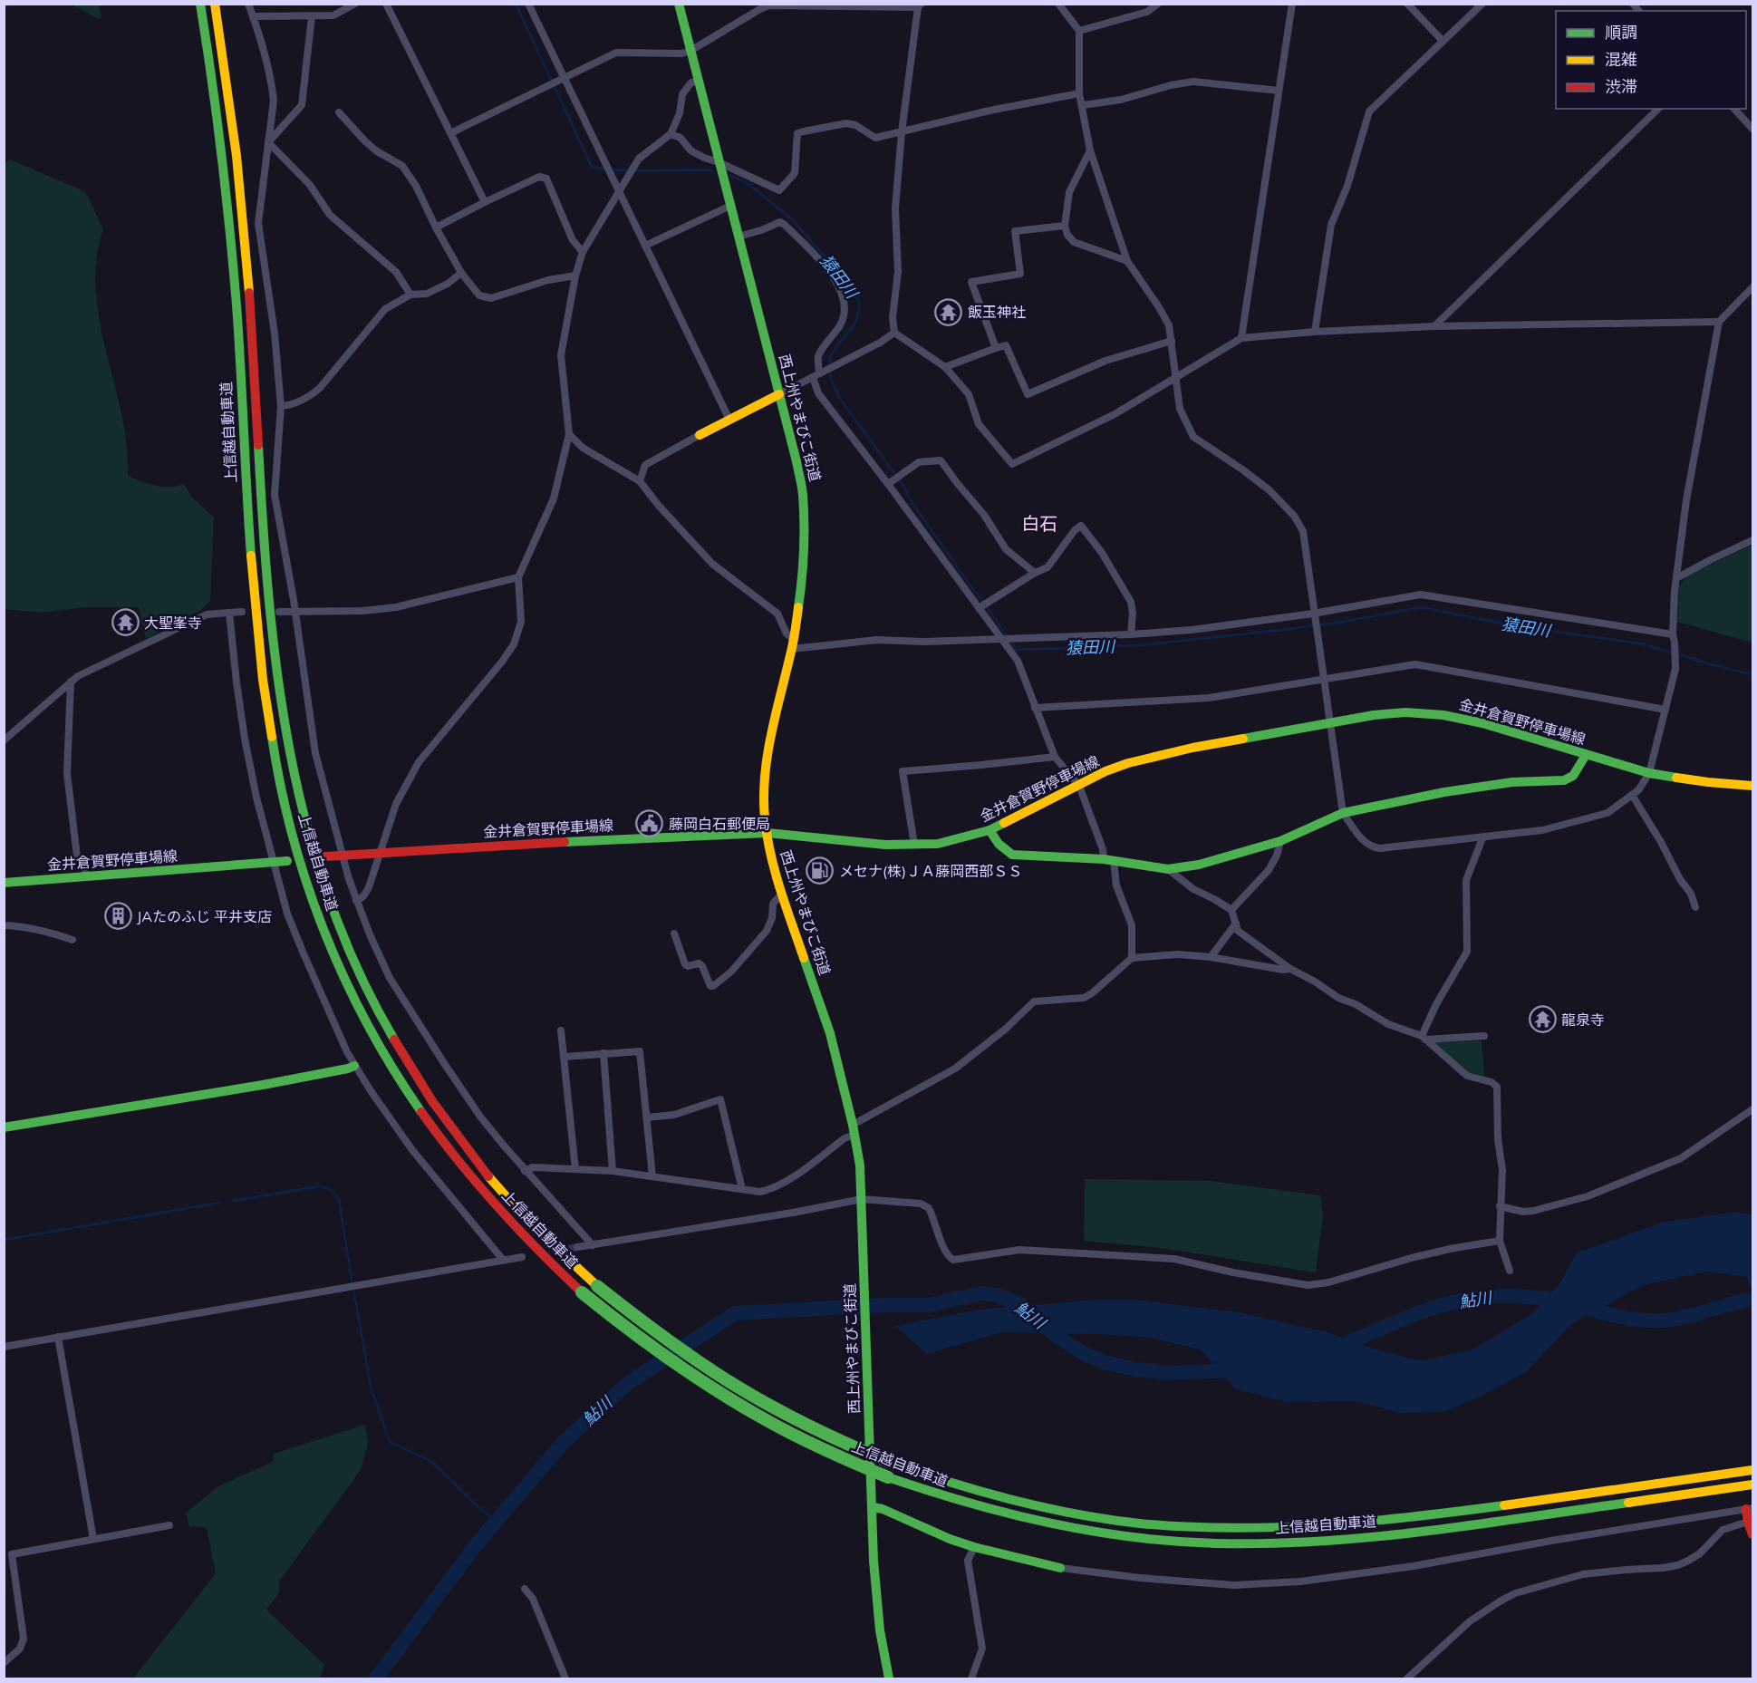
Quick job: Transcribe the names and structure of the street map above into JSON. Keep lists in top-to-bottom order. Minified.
{"streets":{"main road":["西上州やまびこ街道","上信越自動車道","金井倉賀野停車場線"]},"crossings":[["西上州やまびこ街道","金井倉賀野停車場線"]],"districts":["白石"],"water":["猿田川","鮎川"],"places":{"temple":["飯玉神社","大聖峯寺","龍泉寺"],"public building":["藤岡白石郵便局"],"fuel station":["メセナ(株)ＪＡ藤岡西部ＳＳ"],"building":["JAたのふじ 平井支店"]},"legend":["順調","混雑","渋滞"]}
